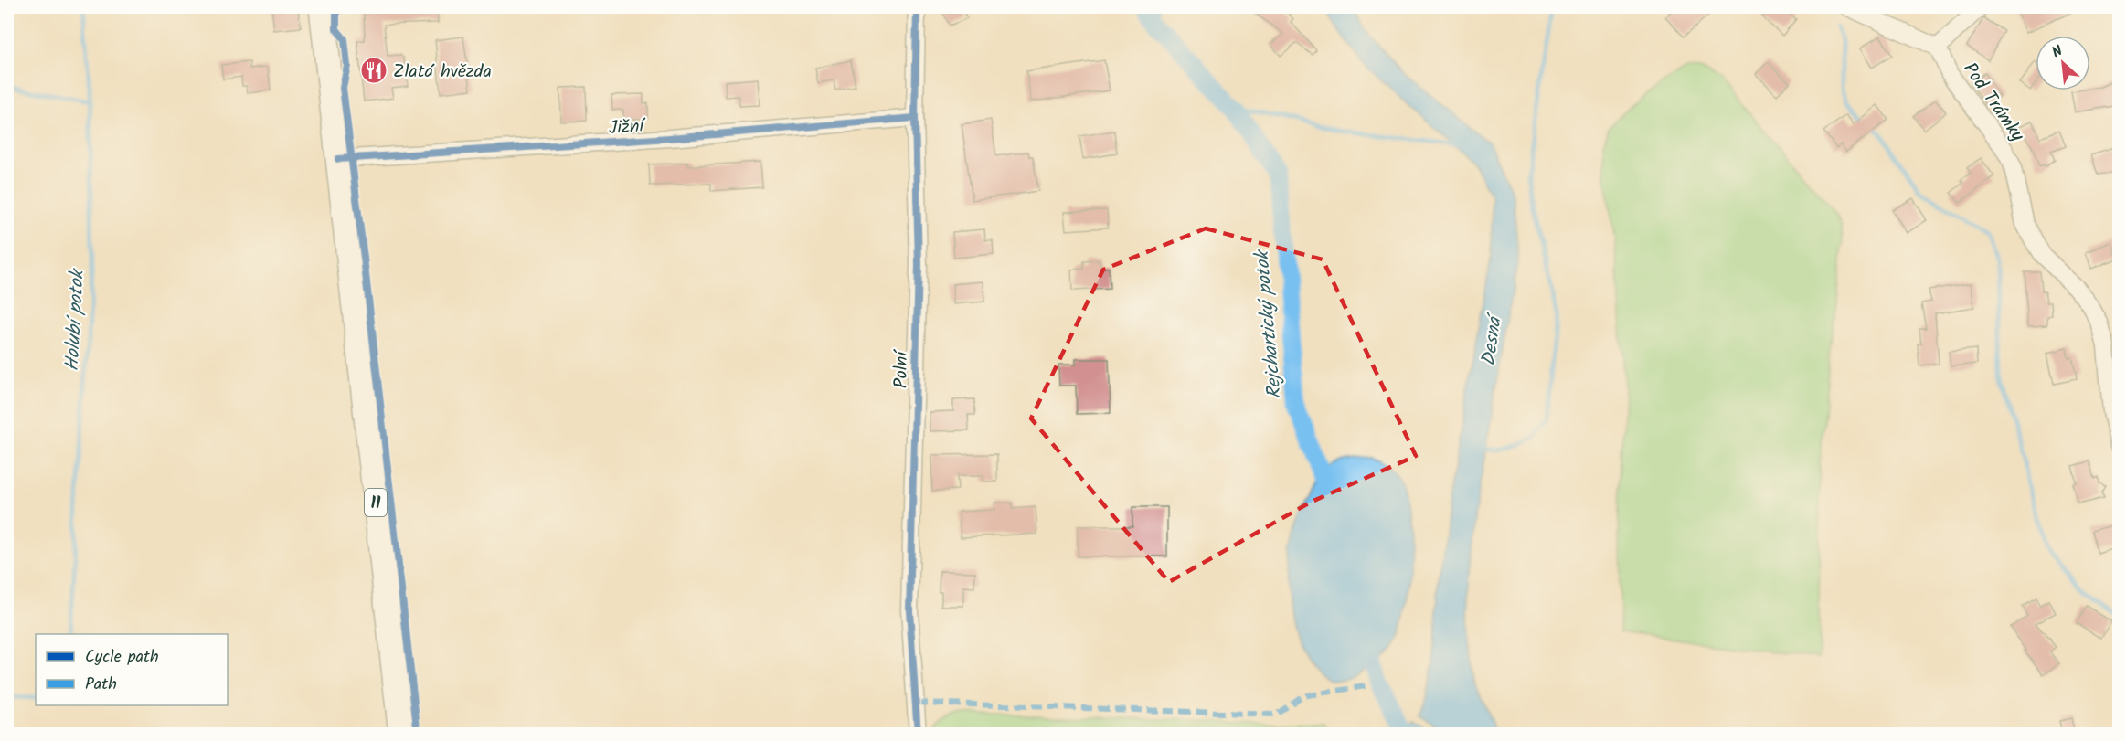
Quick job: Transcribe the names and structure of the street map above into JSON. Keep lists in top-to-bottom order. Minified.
{"streets":{"main road":["11"],"street":["Pod Trámky","Jižní","Polní"]},"crossings":[["Jižní","Polní"],["Jižní","11"]],"water":["Holubí potok","Rejchartický potok","Desná"],"places":{"restaurant":["Zlatá hvězda"]},"legend":["Cycle path","Path"],"north":"top left"}
